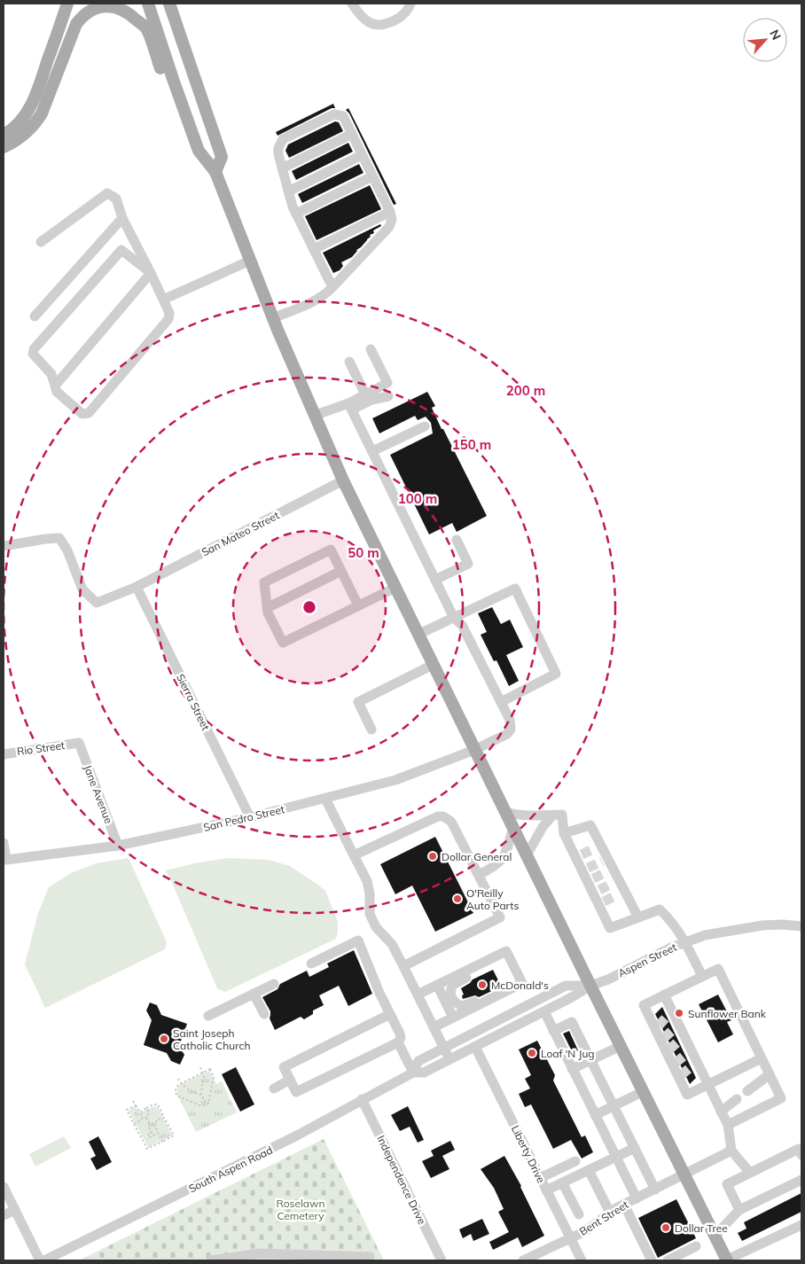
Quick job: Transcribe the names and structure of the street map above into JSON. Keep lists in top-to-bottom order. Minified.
{"streets":{"street":["San Mateo Street","Sierra Street","Rio Street","Jane Avenue","San Pedro Street","Aspen Street","Liberty Drive","South Aspen Road","Independence Drive","Bent Street"]},"crossings":[["San Mateo Street","Sierra Street"],["Sierra Street","San Pedro Street"],["Rio Street","Jane Avenue"],["Jane Avenue","San Pedro Street"],["Aspen Street","South Aspen Road"],["Liberty Drive","South Aspen Road"],["Liberty Drive","Bent Street"],["South Aspen Road","Independence Drive"]],"parks":["Roselawn Cemetery"],"places":["Dollar General","O'Reilly Auto Parts","McDonald's","Sunflower Bank","Saint Joseph Catholic Church","Loaf 'N Jug","Dollar Tree"],"north":"top right","rings":["200 m","150 m","100 m","50 m"]}
